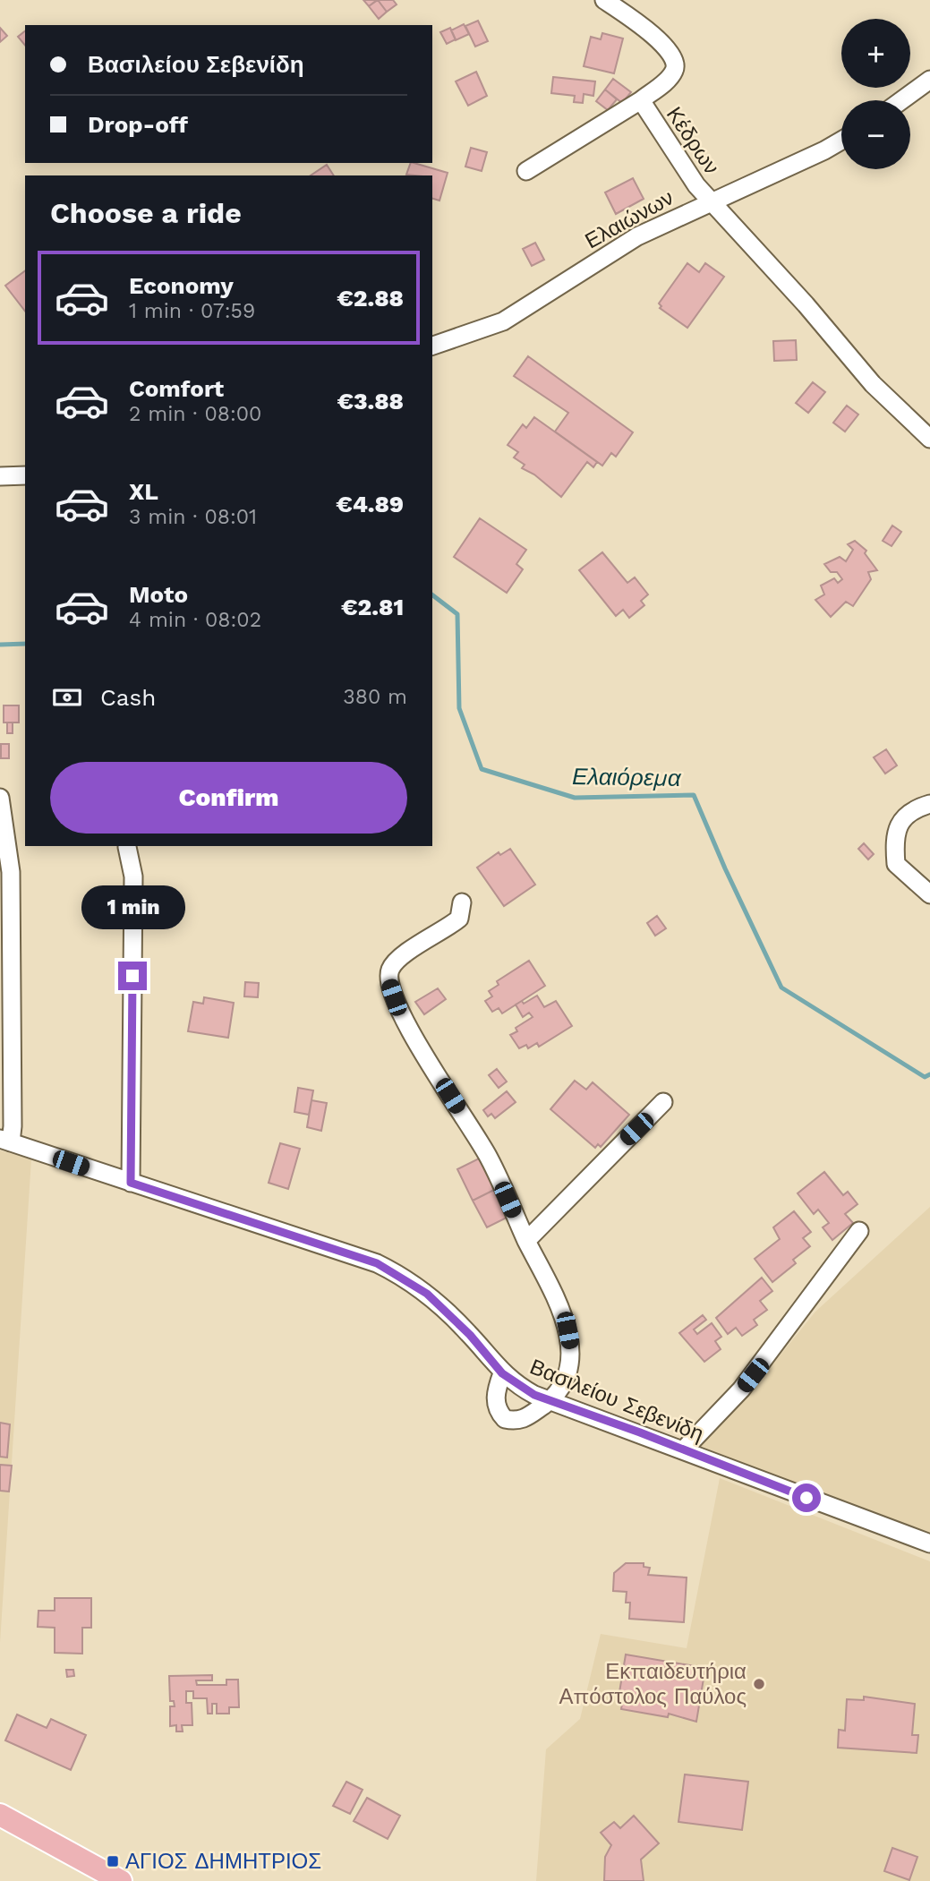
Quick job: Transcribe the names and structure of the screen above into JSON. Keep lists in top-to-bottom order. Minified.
{"streets":{"street":["Κέδρων","Ελαιώνων","Βασιλείου Σεβενίδη"]},"crossings":[["Κέδρων","Ελαιώνων"]],"water":["Ελαιόρεμα"],"places":{"other":["Εκπαιδευτήρια Απόστολος Παύλος"],"transit":["ΑΓΙΟΣ ΔΗΜΗΤΡΙΟΣ"]},"page":{"map_buttons":["+","−"],"banner":["Βασιλείου Σεβενίδη","Drop-off"],"heading":"Choose a ride","list":[{"name":"Economy","note":"1 min · 07:59","value":"€2.88"},{"name":"Comfort","note":"2 min · 08:00","value":"€3.88"},{"name":"XL","note":"3 min · 08:01","value":"€4.89"},{"name":"Moto","note":"4 min · 08:02","value":"€2.81"}],"pay":["Cash","380 m"],"buttons":"Confirm","bubble":"1 min"}}
